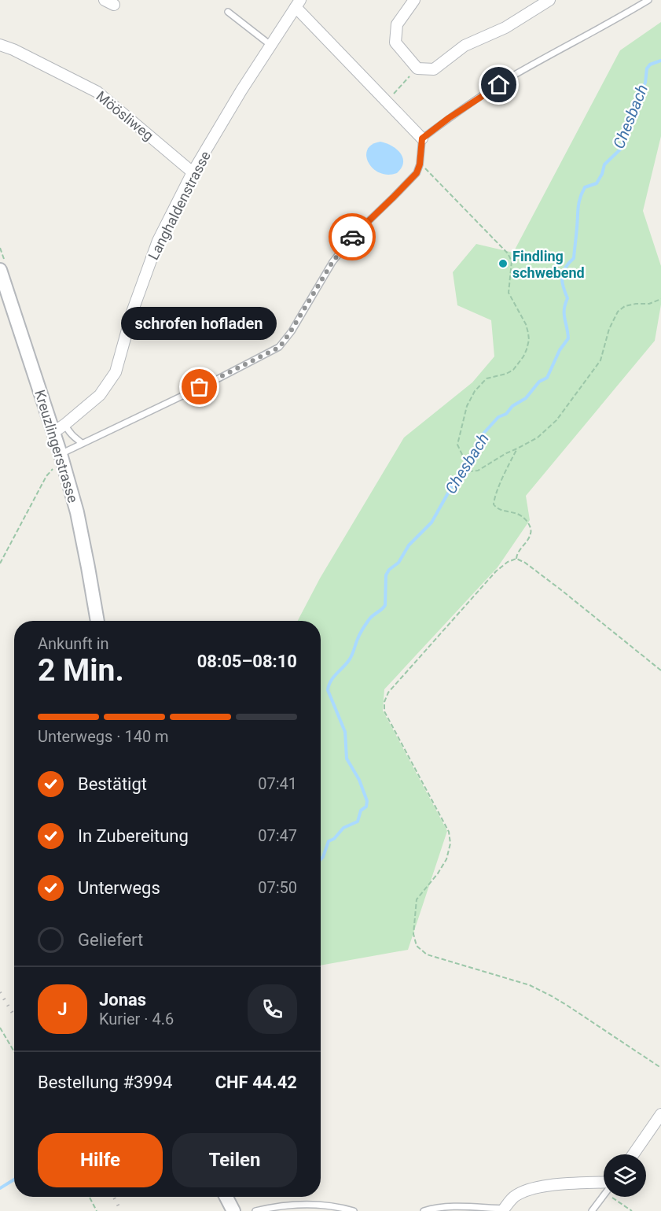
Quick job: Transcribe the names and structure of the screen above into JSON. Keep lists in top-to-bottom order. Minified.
{"streets":{"street":["Möösliweg","Langhaldenstrasse","Kreuzlingerstrasse"]},"crossings":[["Möösliweg","Langhaldenstrasse"],["Langhaldenstrasse","Kreuzlingerstrasse"]],"water":["Chesbach"],"places":["Findling schwebend","schrofen hofladen"],"page":{"bubble":"schrofen hofladen","heading":["2 Min.","Ankunft in","08:05–08:10"],"panel":["Jonas","Kurier · 4.6","Bestellung #3994","CHF 44.42"],"bar":"Unterwegs · 140 m","list":[["Bestätigt","07:41"],["In Zubereitung","07:47"],["Unterwegs","07:50"],"Geliefert"],"round":"J","buttons":["Hilfe","Teilen"]}}
